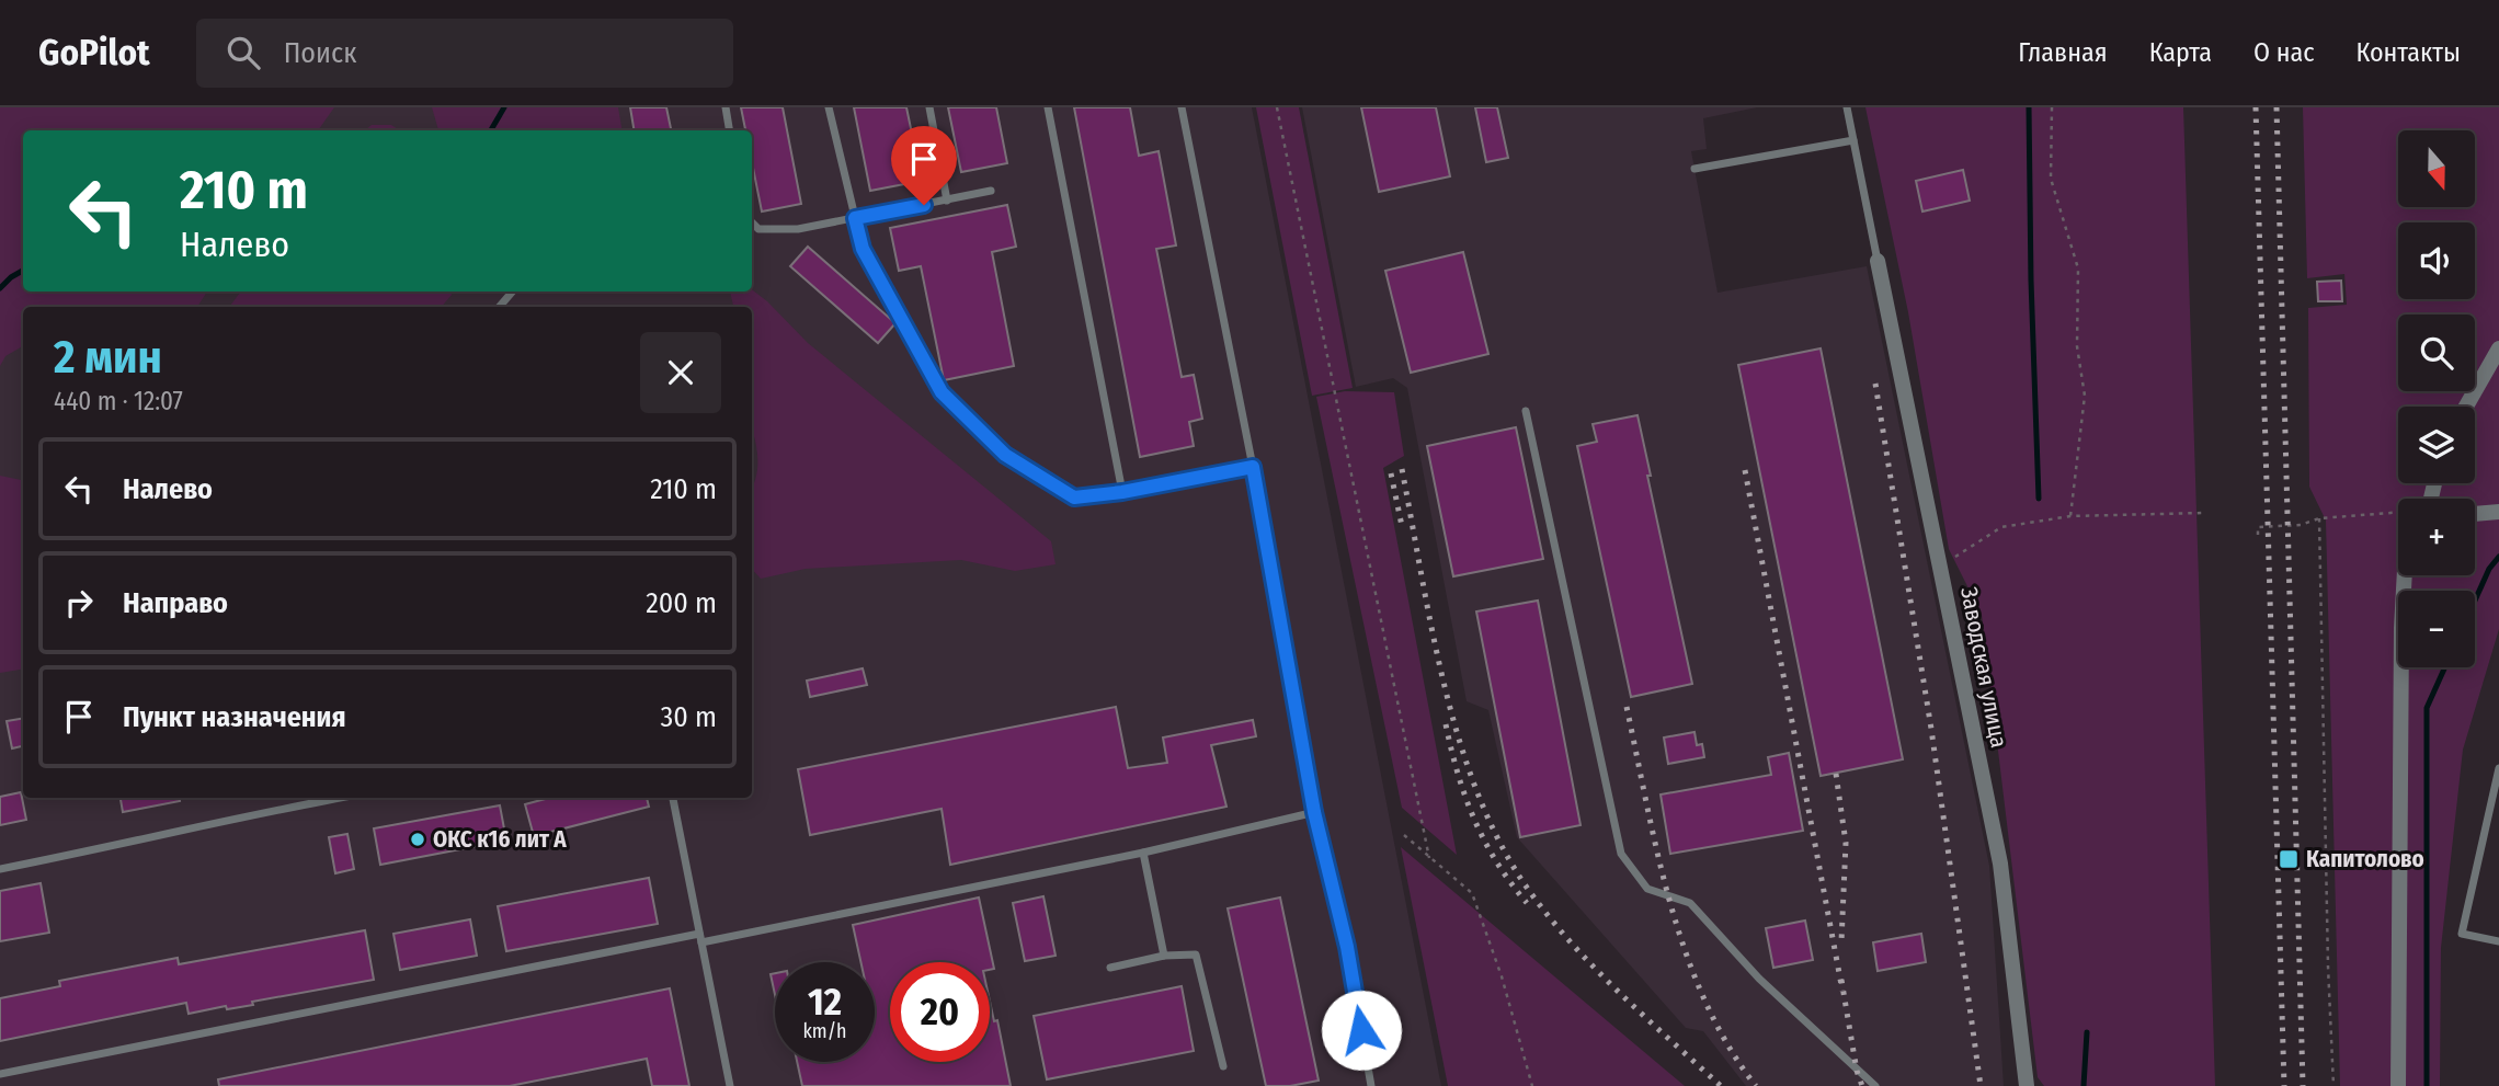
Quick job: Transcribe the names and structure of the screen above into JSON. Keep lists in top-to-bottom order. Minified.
{"streets":{"street":["Заводская улица"]},"places":{"other":["ОКС к16 лит А"],"transit":["Капитолово"]},"north":"bottom","page":{"header":"GoPilot","search":"Поиск","nav":["Главная","Карта","О нас","Контакты"],"map_buttons":["+","−"],"turn":["210 m","Налево"],"heading":["2 мин","440 m · 12:07"],"list":[{"name":"Налево","value":"210 m"},{"name":"Направо","value":"200 m"},{"name":"Пункт назначения","value":"30 m"}],"speed":"12 km/h","limit":"20"}}
